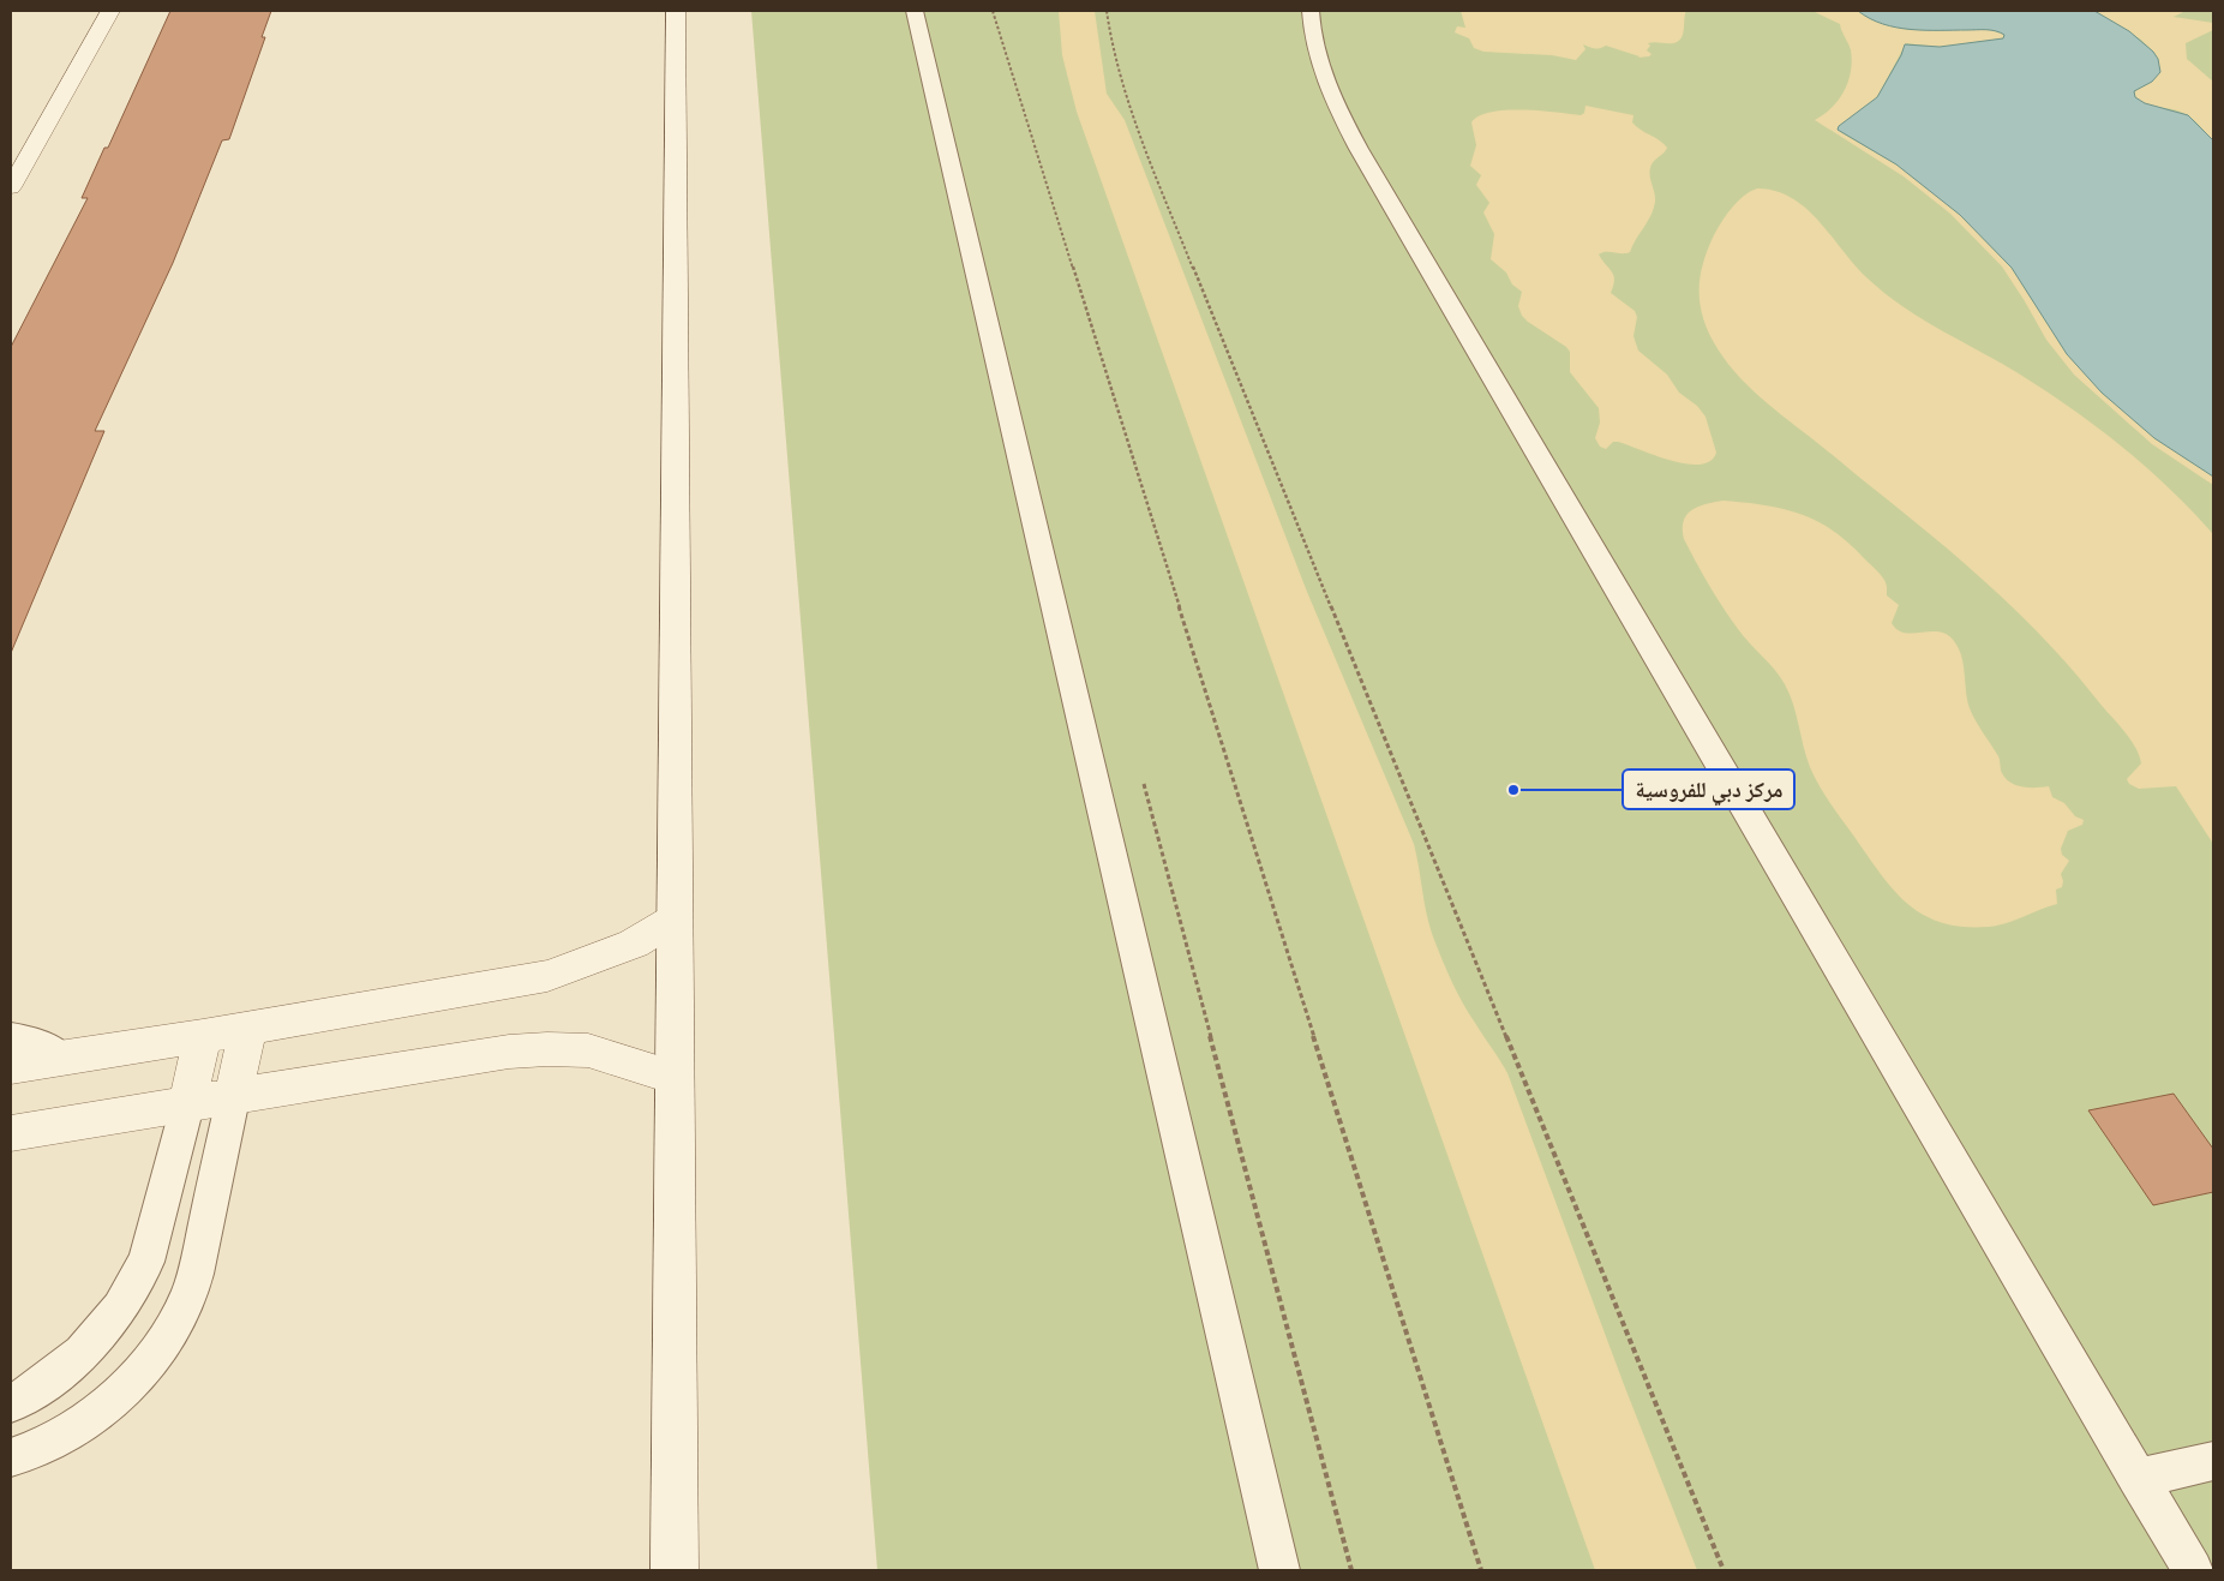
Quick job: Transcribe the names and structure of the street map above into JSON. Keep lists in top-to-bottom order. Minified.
{"places":["مركز دبي للفروسية"]}
